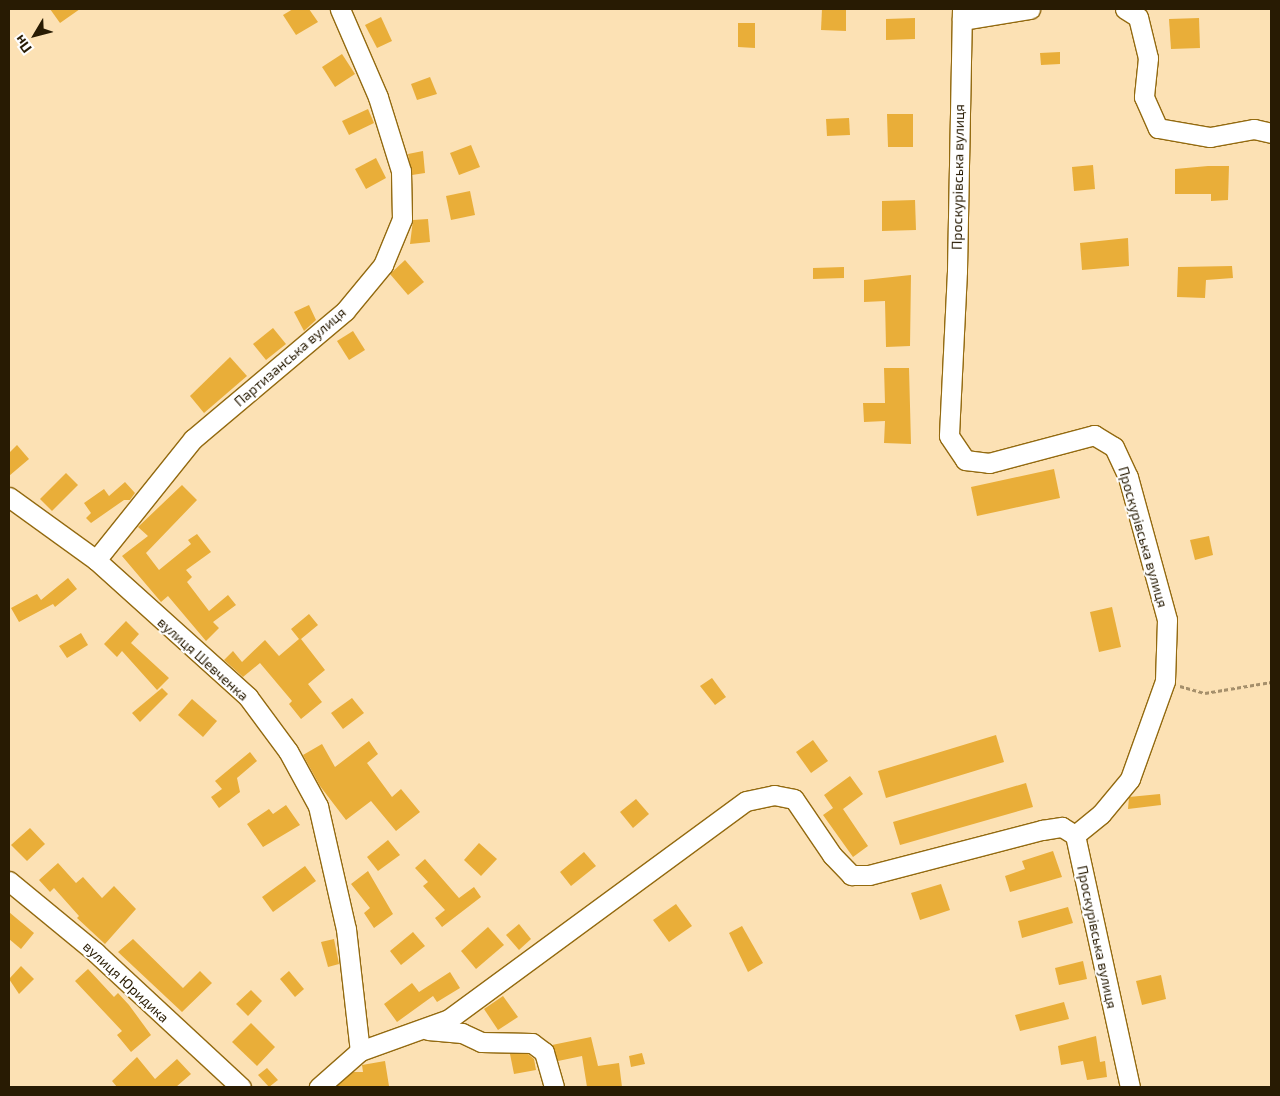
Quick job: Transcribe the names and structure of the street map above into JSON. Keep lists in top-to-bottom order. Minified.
{"streets":{"street":["Проскурівська вулиця","Партизанська вулиця","вулиця Шевченка","вулиця Юридика"]},"crossings":[["Партизанська вулиця","вулиця Шевченка"]],"north":"bottom left"}
